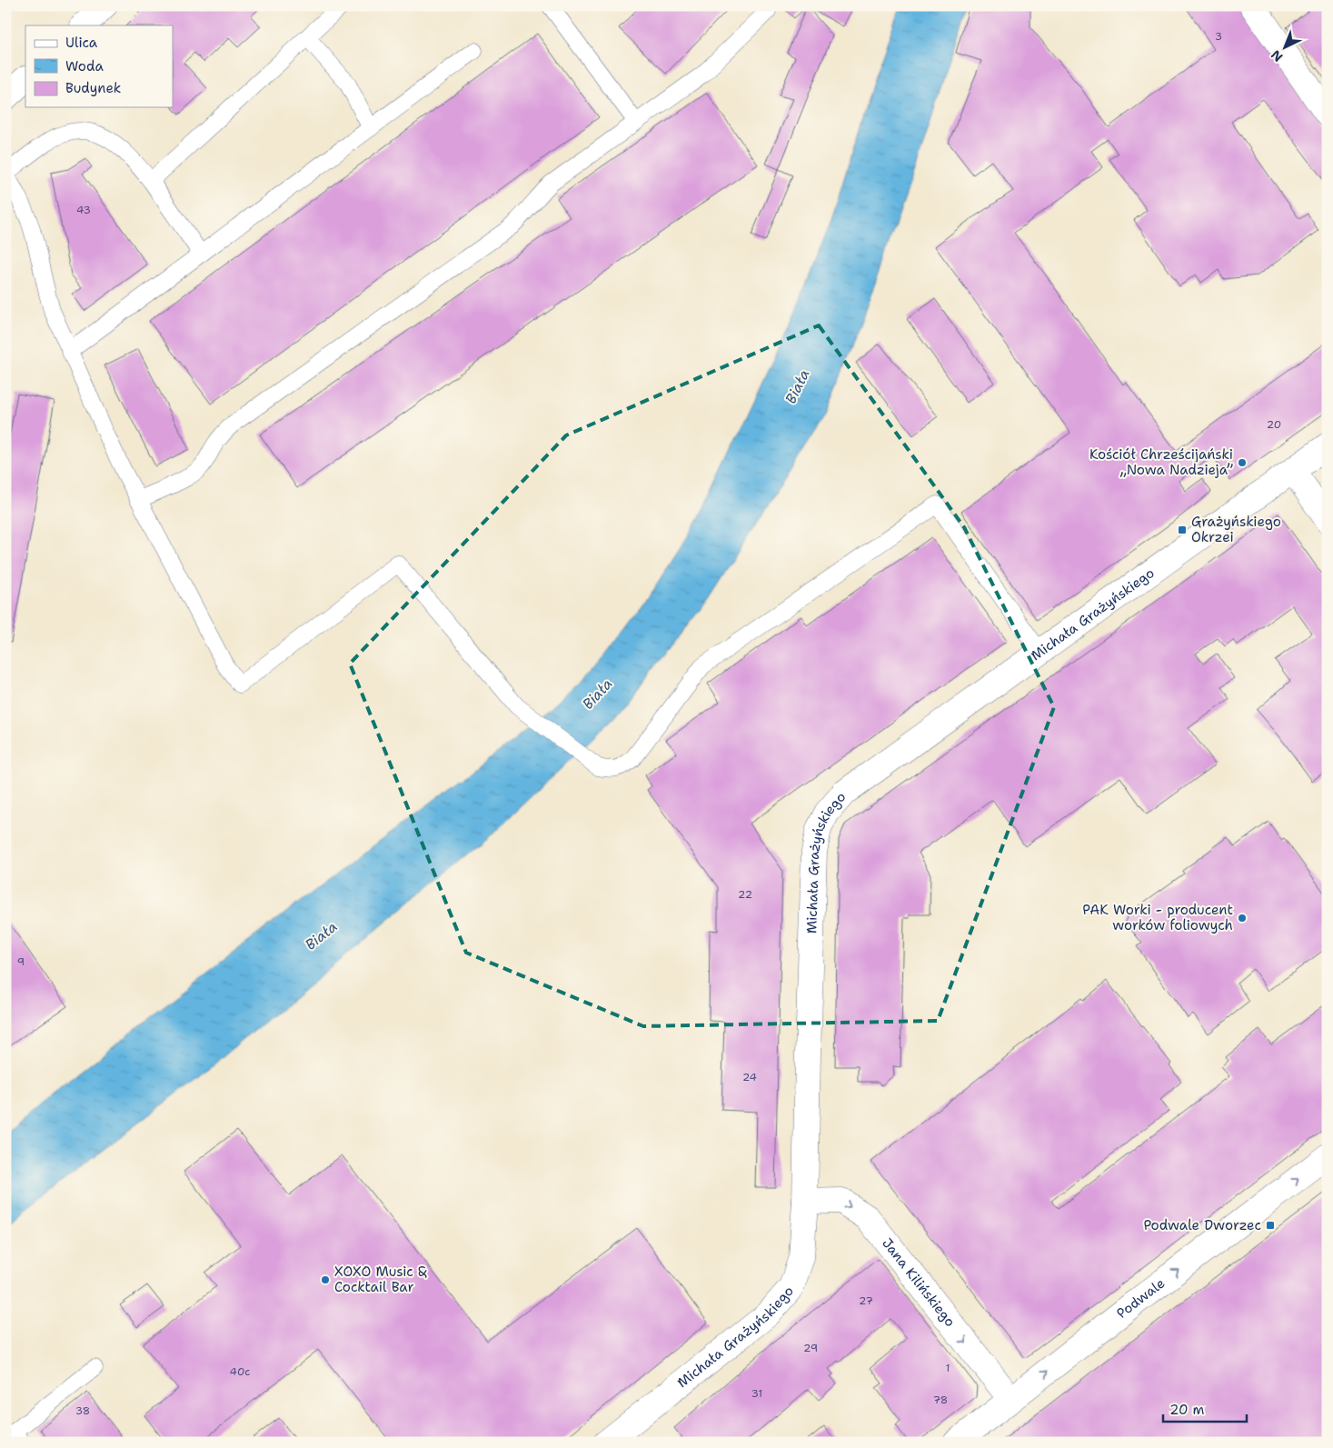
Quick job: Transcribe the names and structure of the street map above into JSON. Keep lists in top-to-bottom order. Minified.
{"streets":{"street":["Michała Grażyńskiego","Jana Kilińskiego","Podwale"]},"crossings":[["Michała Grażyńskiego","Jana Kilińskiego"],["Jana Kilińskiego","Podwale"]],"one_way":["Jana Kilińskiego","Podwale"],"water":["Biała"],"places":{"other":["Kościół Chrześcijański „Nowa Nadzieja”","PAK Worki - producent worków foliowych","XOXO Music & Cocktail Bar"],"transit":["Grażyńskiego Okrzei","Podwale Dworzec"]},"house_numbers":["3","43","20","22","9","24","27","29","1","40c","31","78","38"],"legend":["Ulica","Woda","Budynek"],"scale_bar":"20 m","north":"bottom left"}
